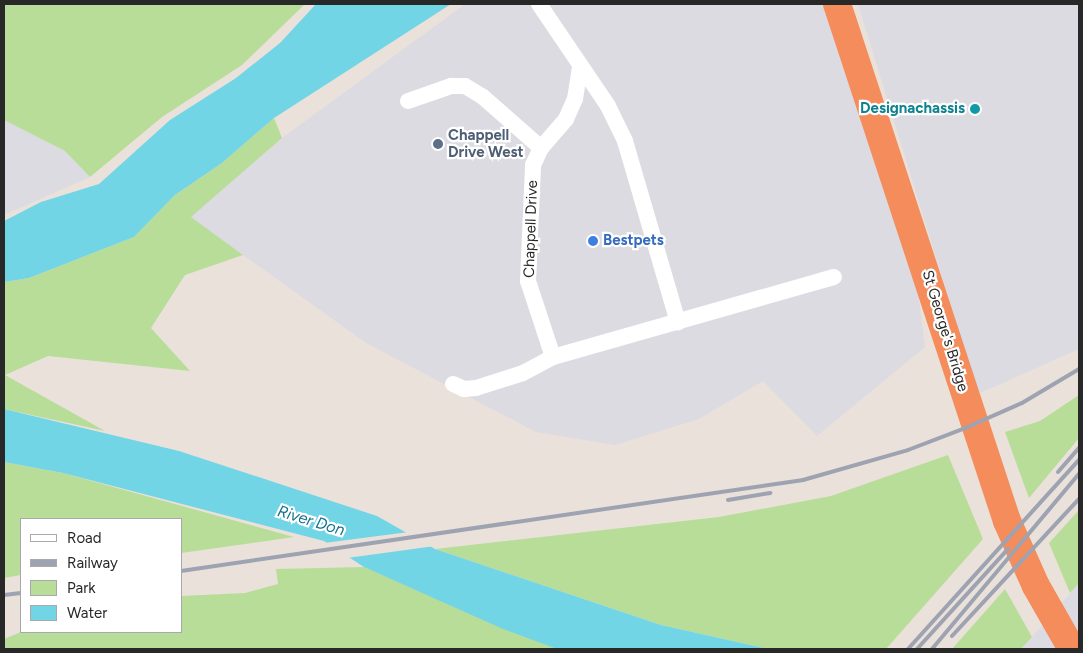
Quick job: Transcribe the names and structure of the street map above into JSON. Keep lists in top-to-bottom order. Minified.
{"streets":{"highway":["St George's Bridge"],"street":["Chappell Drive"]},"water":["River Don"],"places":["Designachassis","Chappell Drive West","Bestpets"],"legend":["Road","Railway","Park","Water"]}
